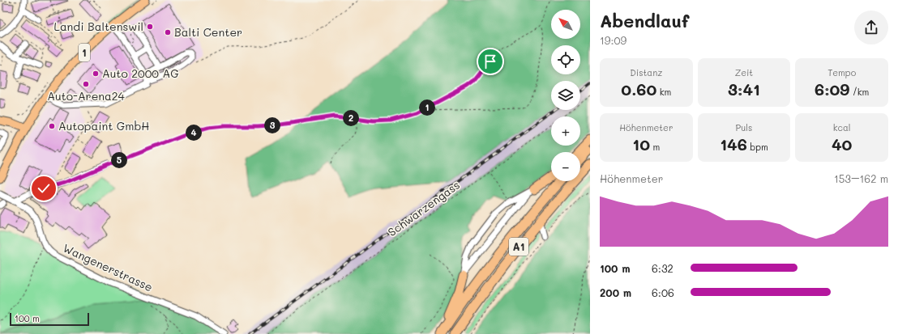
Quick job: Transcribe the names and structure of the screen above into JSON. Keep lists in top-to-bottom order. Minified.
{"streets":{"highway":["A1"],"main road":["1"],"street":["Wangenerstrasse"],"path":["Schwarzengass"]},"places":["Landi Baltenswil","Balti Center","Auto 2000 AG","Auto-Arena24","Autopaint GmbH"],"scale_bar":"100 m","north":"top left","page":{"heading":["Abendlauf","19:09"],"map_buttons":["+","−"],"stats":[["Distanz","0.60 km"],["Zeit","3:41"],["Tempo","6:09 /km"],["Höhenmeter","10 m"],["Puls","146 bpm"],["kcal","40"]],"pins":["1","2","3","4","5"],"chart":["Höhenmeter","153–162 m"],"list":[{"name":"100 m","note":"6:32"},{"name":"200 m","note":"6:06"}],"scale":"100 m"}}
